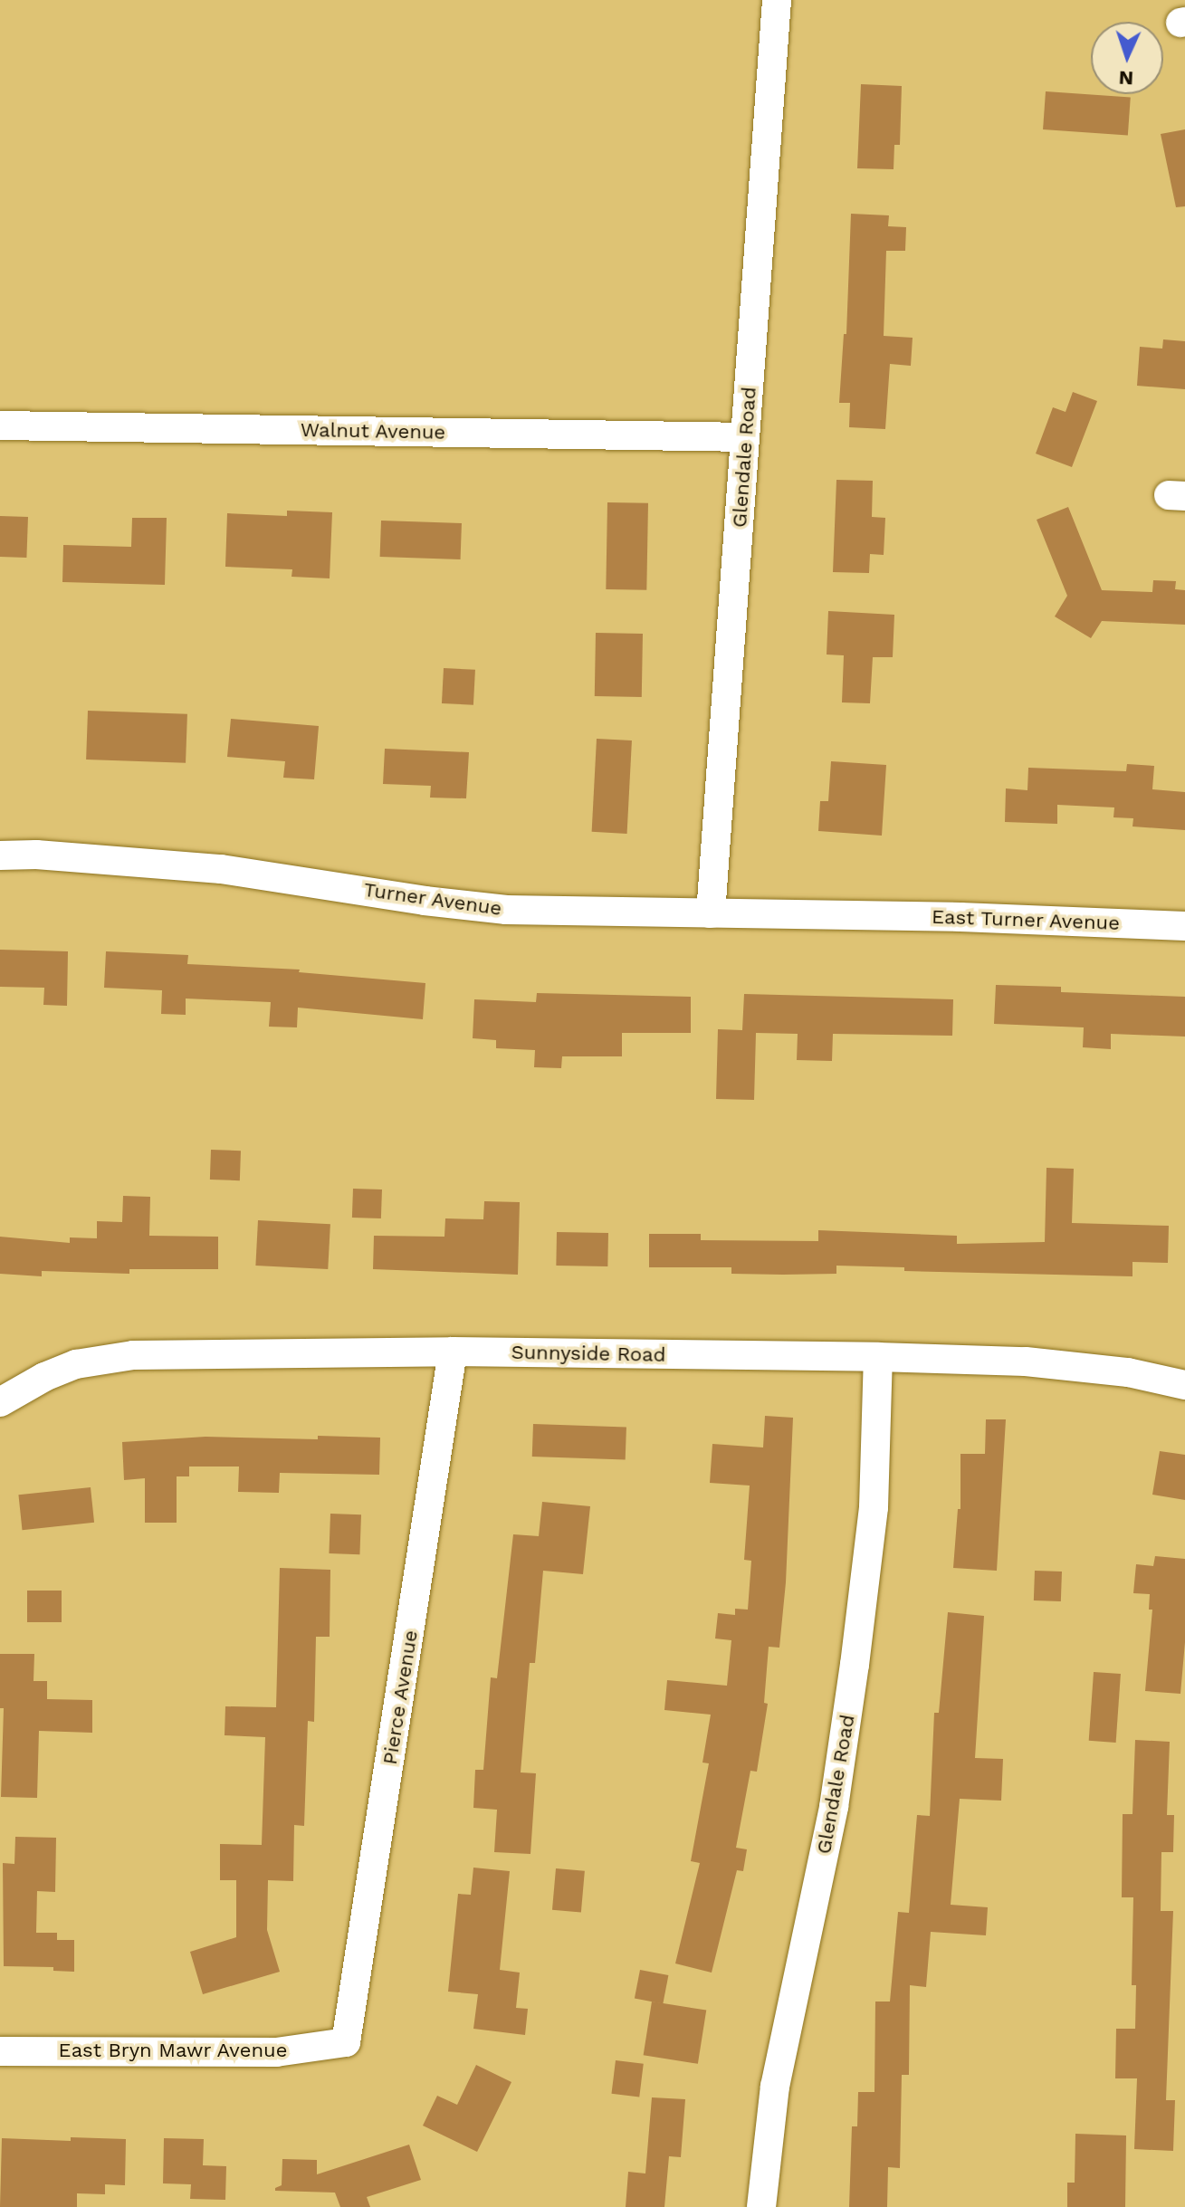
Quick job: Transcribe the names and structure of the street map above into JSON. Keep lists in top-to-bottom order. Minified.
{"streets":{"street":["Walnut Avenue","Glendale Road","Turner Avenue","East Turner Avenue","Sunnyside Road","Pierce Avenue","East Bryn Mawr Avenue"]},"crossings":[["Walnut Avenue","Glendale Road"],["Glendale Road","Turner Avenue"],["Glendale Road","Sunnyside Road"],["Turner Avenue","East Turner Avenue"],["Sunnyside Road","Pierce Avenue"],["Pierce Avenue","East Bryn Mawr Avenue"]],"north":"bottom"}
